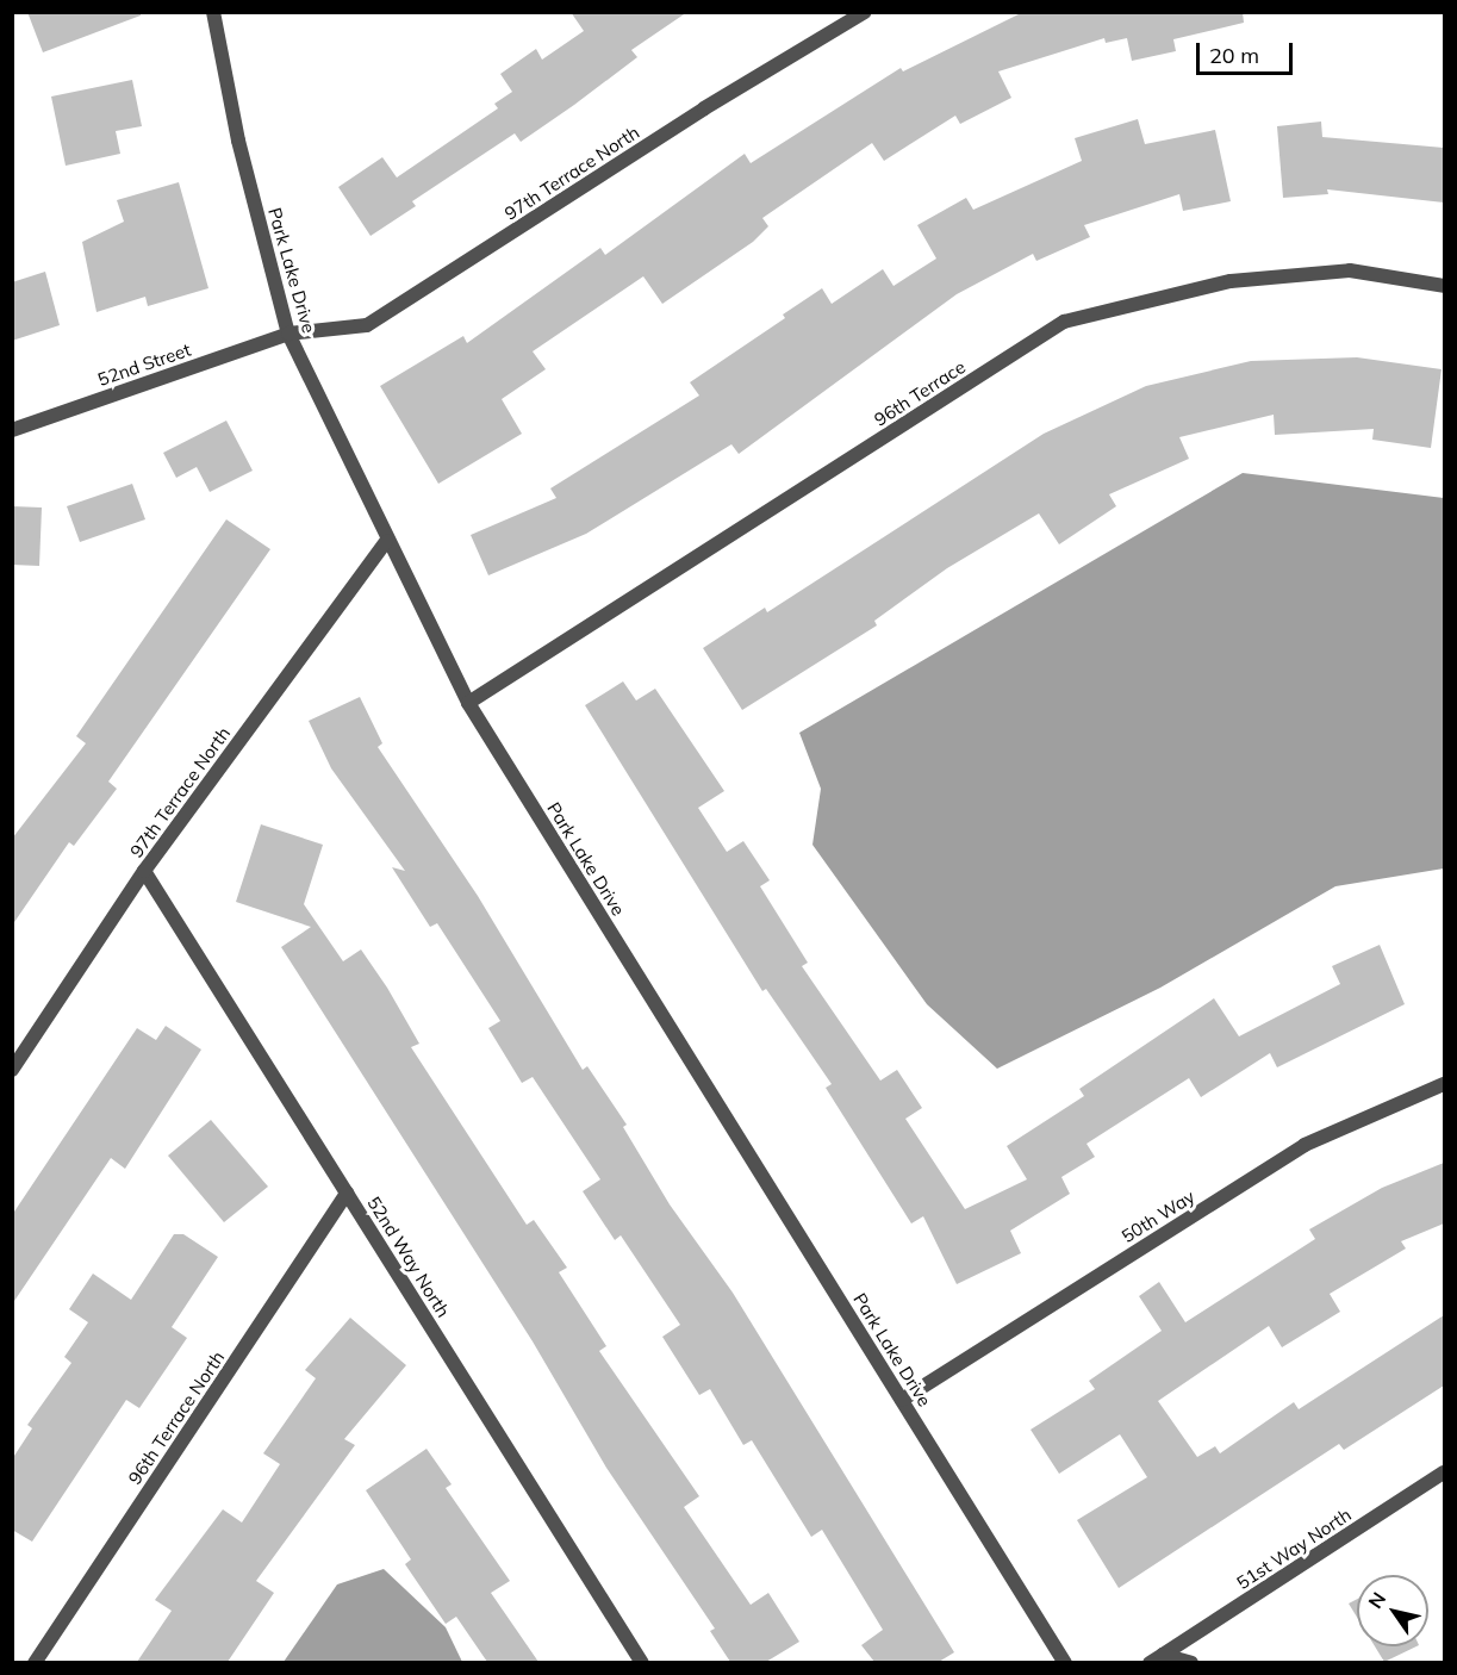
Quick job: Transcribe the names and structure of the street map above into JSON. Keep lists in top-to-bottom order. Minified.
{"streets":{"street":["97th Terrace North","Park Lake Drive","52nd Street","96th Terrace","50th Way","52nd Way North","96th Terrace North","51st Way North"]},"crossings":[["97th Terrace North","Park Lake Drive"],["97th Terrace North","52nd Street"],["97th Terrace North","52nd Way North"],["Park Lake Drive","52nd Street"],["Park Lake Drive","96th Terrace"],["Park Lake Drive","50th Way"],["52nd Way North","96th Terrace North"]],"scale_bar":"20 m","north":"top left"}
